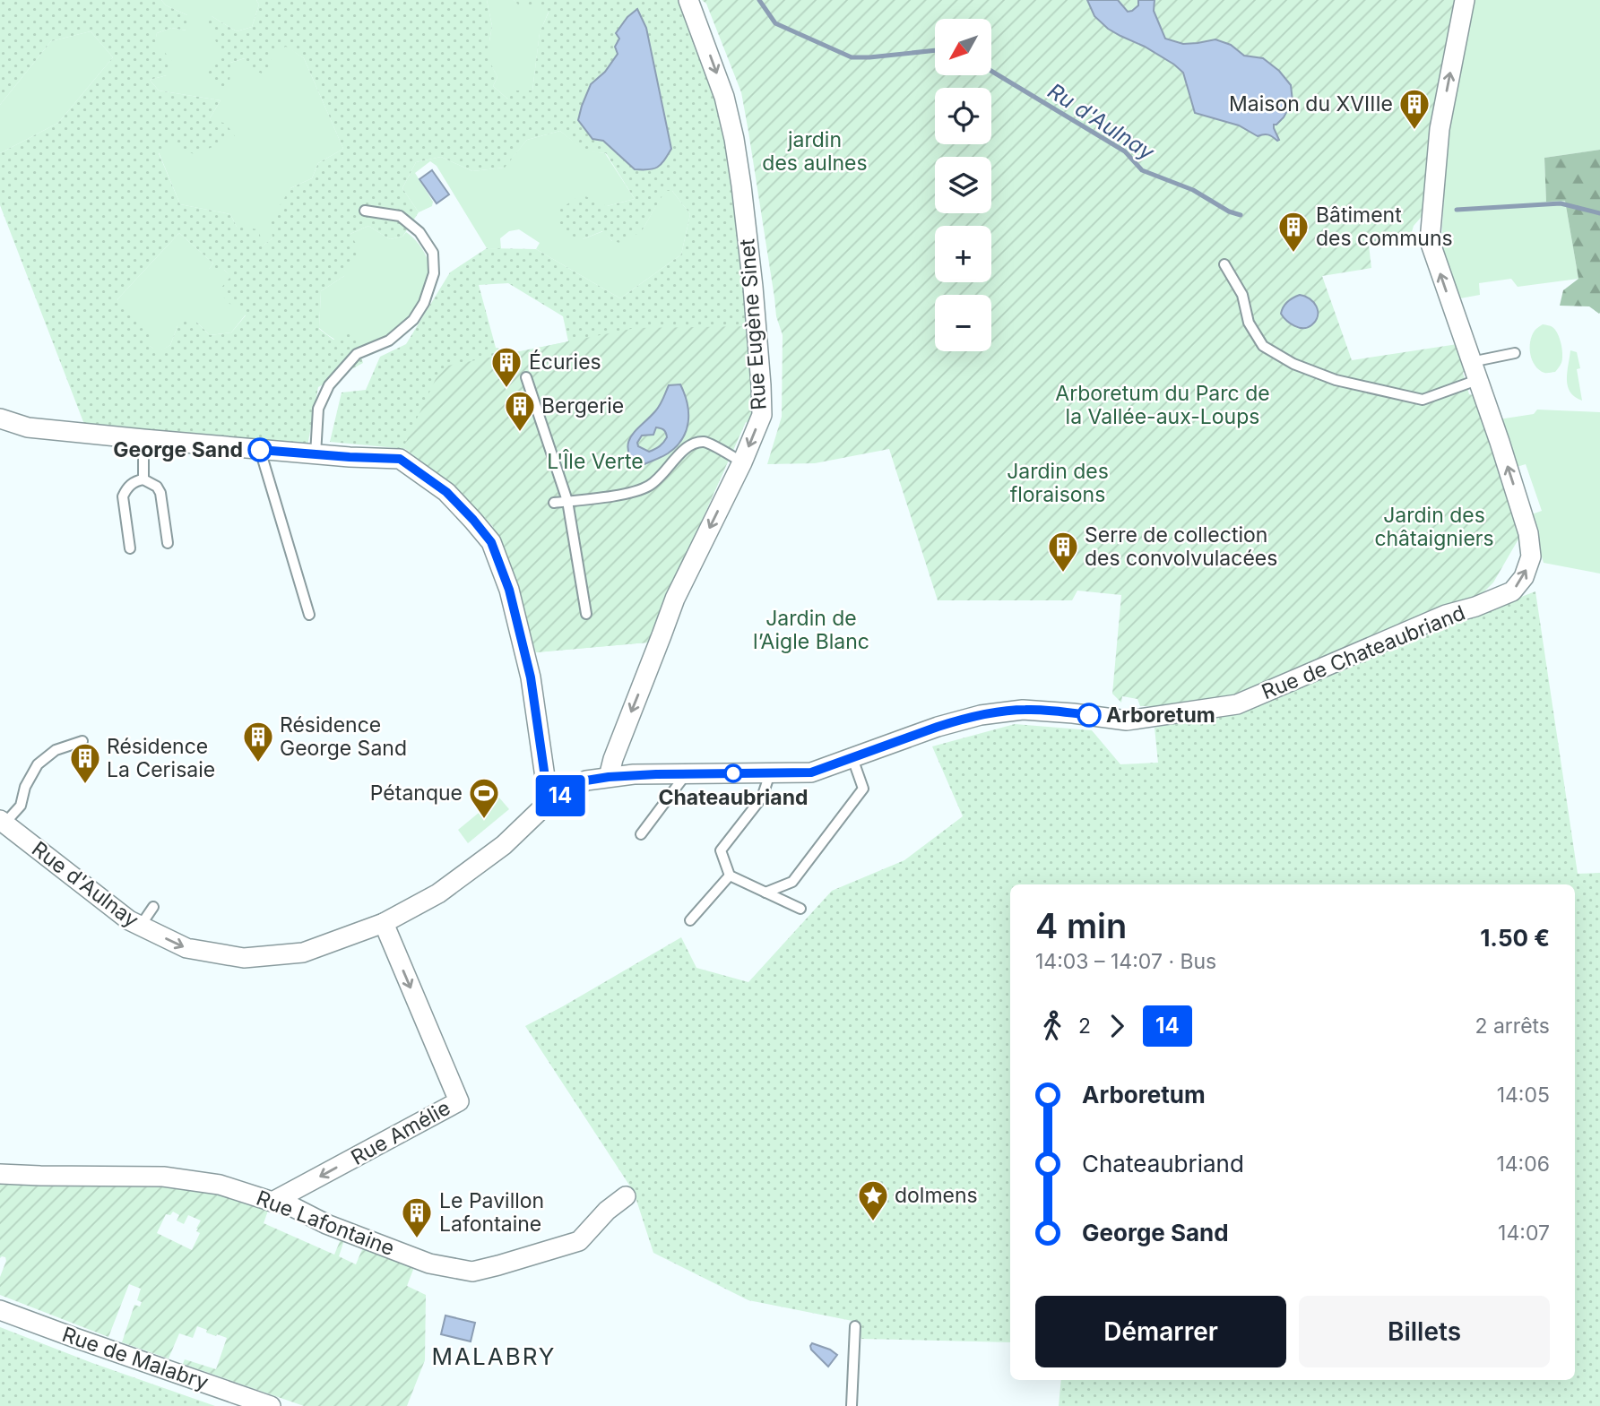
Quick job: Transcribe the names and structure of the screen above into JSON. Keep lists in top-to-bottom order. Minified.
{"streets":{"street":["Rue Eugène Sinet","Rue de Chateaubriand","Rue d'Aulnay","Rue Amélie","Rue Lafontaine","Rue de Malabry"]},"crossings":[["Rue Eugène Sinet","Rue de Chateaubriand"],["Rue Eugène Sinet","Rue d'Aulnay"],["Rue de Chateaubriand","Rue d'Aulnay"],["Rue d'Aulnay","Rue Amélie"],["Rue Amélie","Rue Lafontaine"]],"one_way":["Rue Eugène Sinet"],"districts":["MALABRY"],"water":["Ru d'Aulnay"],"parks":["jardin des aulnes","Arboretum du Parc de la Vallée-aux-Loups","L'Île Verte","Jardin des floraisons","Jardin des châtaigniers","Jardin de l’Aigle Blanc"],"places":{"building":["Maison du XVIIIe","Bâtiment des communs","Écuries","Bergerie","Serre de collection des convolvulacées","Résidence George Sand","Résidence La Cerisaie","Le Pavillon Lafontaine"],"other":["George Sand","Arboretum","Chateaubriand"],"sports":["Pétanque"],"place":["dolmens"]},"lines":["bus line 14"],"north":"bottom left","page":{"on_map":"14","map_buttons":["+","−"],"heading":["4 min","14:03 – 14:07 · Bus","1.50 €"],"legs":["2","14","2 arrêts"],"list":[{"name":"Arboretum","value":"14:05"},{"name":"Chateaubriand","value":"14:06"},{"name":"George Sand","value":"14:07"}],"buttons":["Démarrer","Billets"]}}
